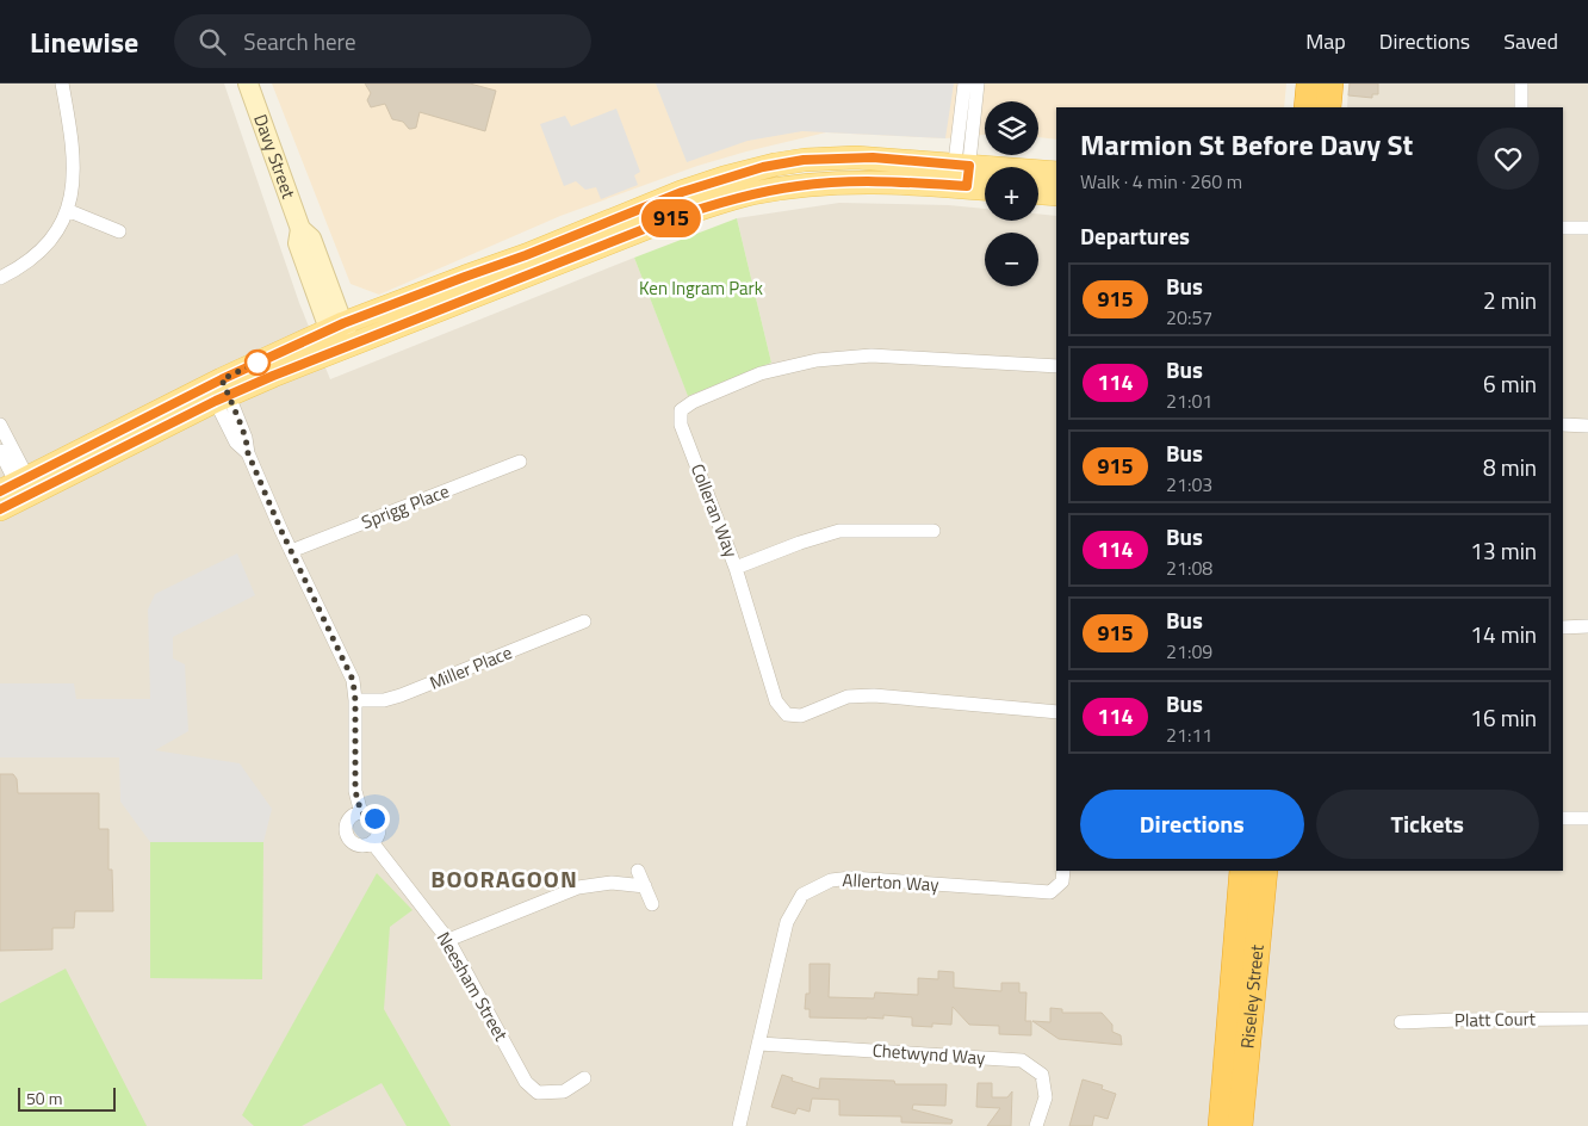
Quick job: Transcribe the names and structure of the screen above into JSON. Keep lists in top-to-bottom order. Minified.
{"streets":{"highway":["Riseley Street"],"street":["Davy Street","Sprigg Place","Colleran Way","Miller Place","Allerton Way","Neesham Street","Platt Court","Chetwynd Way"]},"crossings":[["Allerton Way","Chetwynd Way"]],"districts":["BOORAGOON"],"parks":["Ken Ingram Park"],"lines":["bus line 915"],"scale_bar":"50 m","page":{"header":"Linewise","search":"Search here","nav":["Map","Directions","Saved"],"on_map":"915","map_buttons":["+","−"],"heading":[["Marmion St Before Davy St","Walk · 4 min · 260 m"],"Departures"],"list":[{"mark":"915","name":"Bus","note":"20:57","value":"2 min"},{"mark":"114","name":"Bus","note":"21:01","value":"6 min"},{"mark":"915","name":"Bus","note":"21:03","value":"8 min"},{"mark":"114","name":"Bus","note":"21:08","value":"13 min"},{"mark":"915","name":"Bus","note":"21:09","value":"14 min"},{"mark":"114","name":"Bus","note":"21:11","value":"16 min"}],"buttons":["Directions","Tickets"],"scale":"50 m"}}
